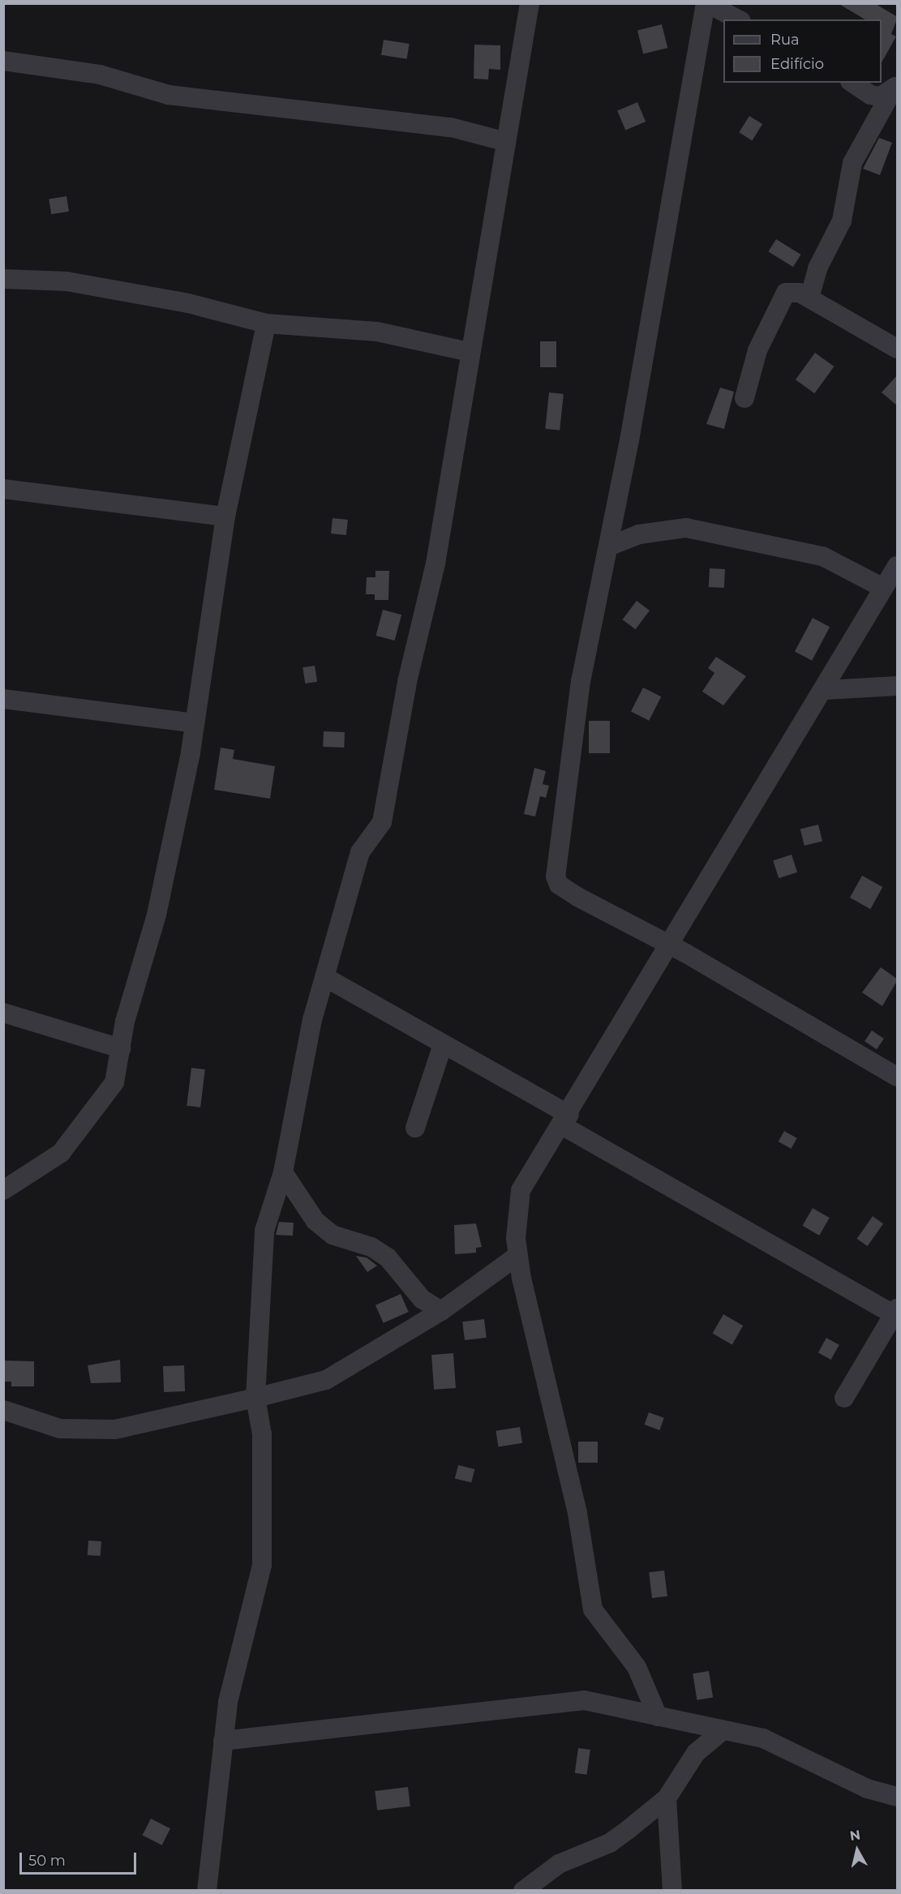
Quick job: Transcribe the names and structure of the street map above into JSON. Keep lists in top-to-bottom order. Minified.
{"legend":["Rua","Edifício"],"scale_bar":"50 m","north":"top"}
